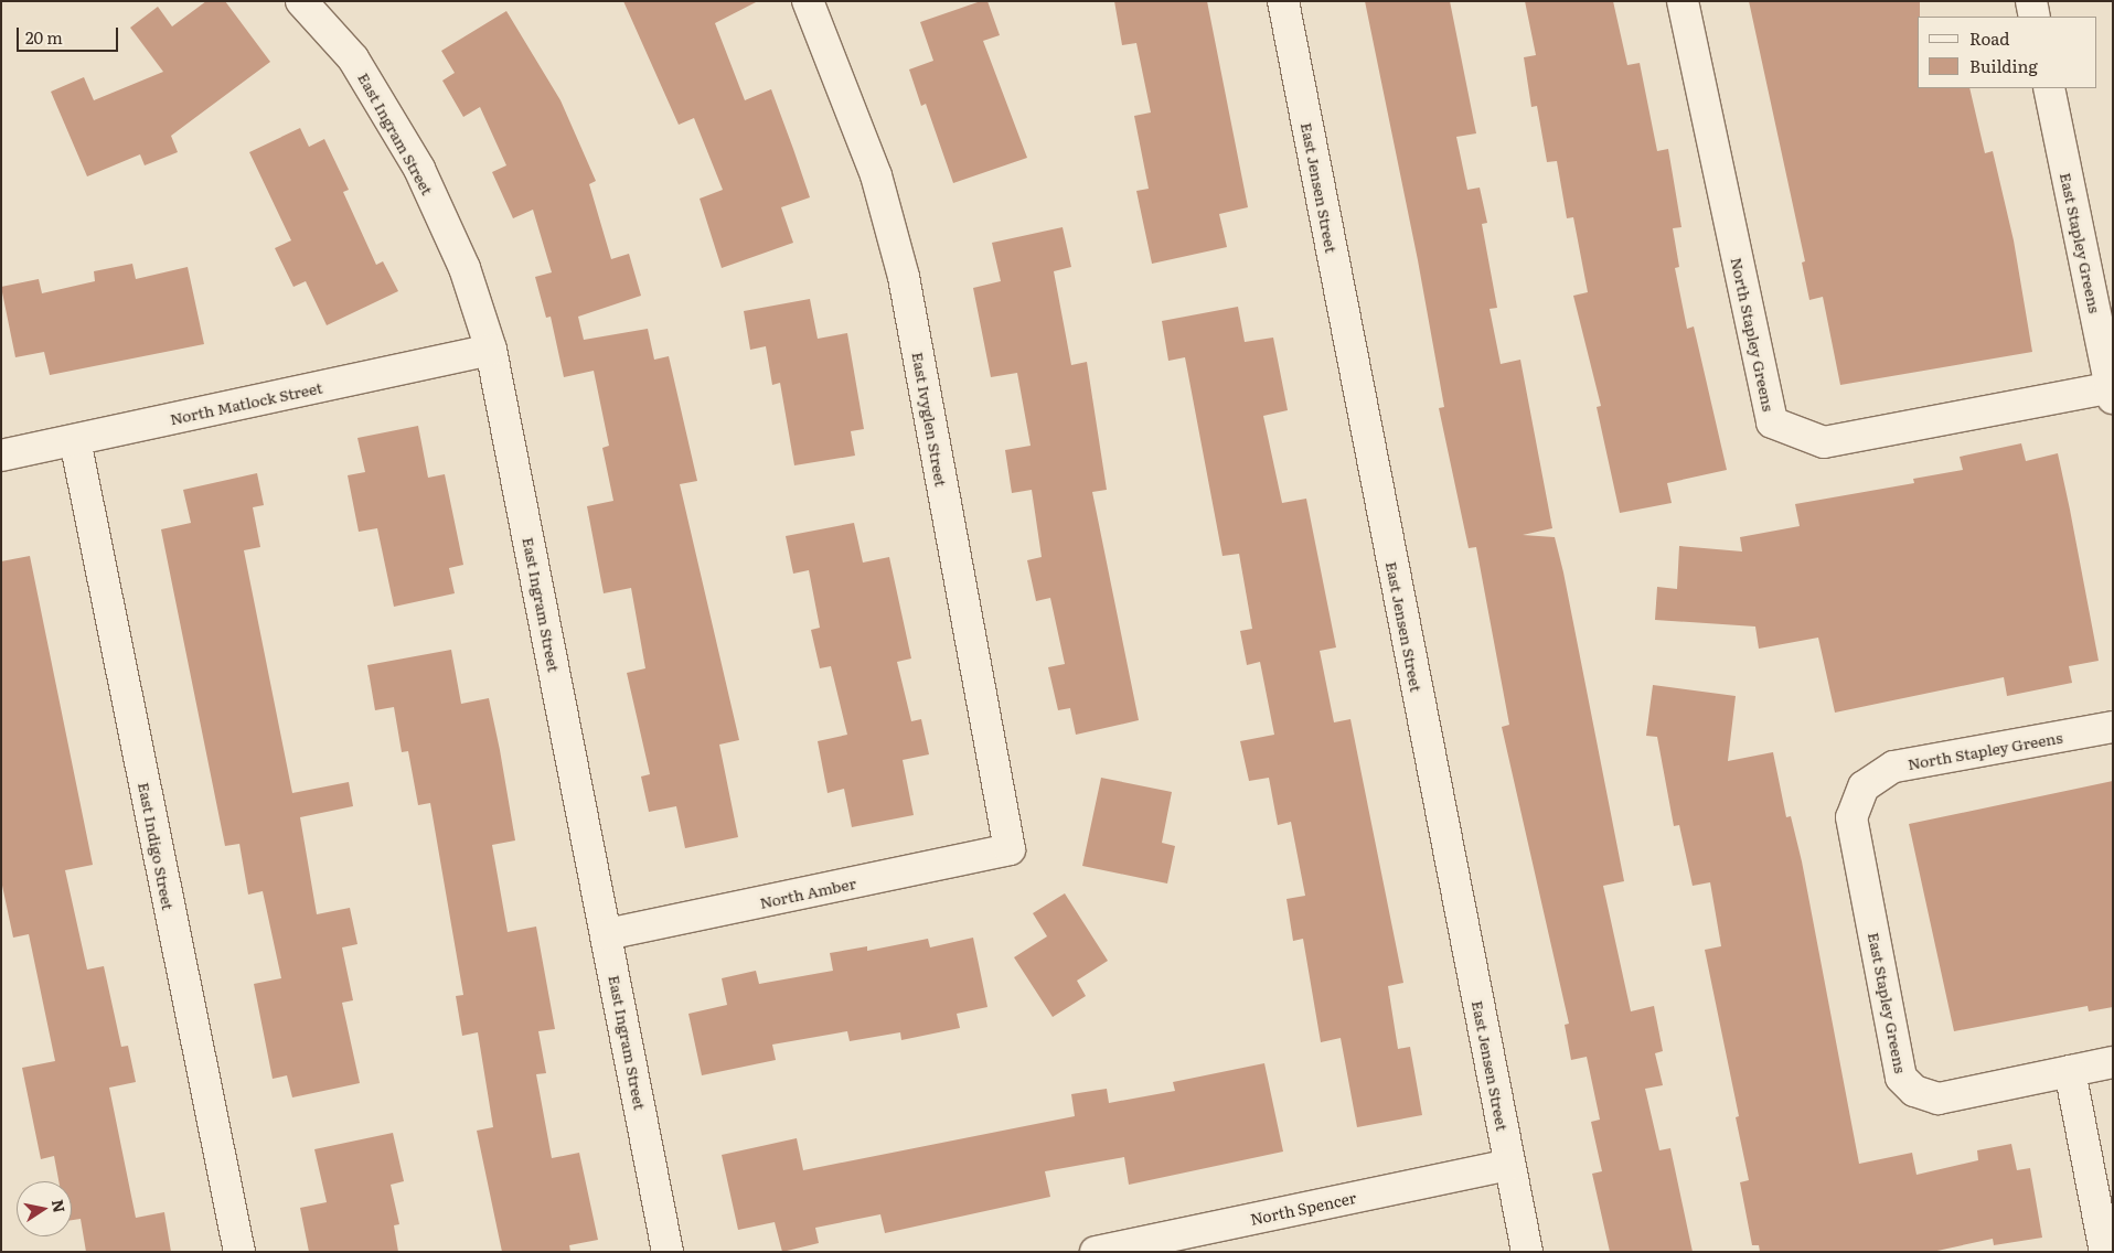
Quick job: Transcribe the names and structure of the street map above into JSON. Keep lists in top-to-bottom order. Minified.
{"streets":{"street":["East Ingram Street","East Jensen Street","East Stapley Greens","North Stapley Greens","North Matlock Street","East Ivyglen Street","East Indigo Street","North Amber","North Spencer"]},"crossings":[["East Ingram Street","North Matlock Street"],["East Ingram Street","North Amber"],["East Jensen Street","North Spencer"],["East Stapley Greens","North Stapley Greens"],["North Matlock Street","East Indigo Street"],["East Ivyglen Street","North Amber"]],"legend":["Road","Building"],"scale_bar":"20 m","north":"right"}
